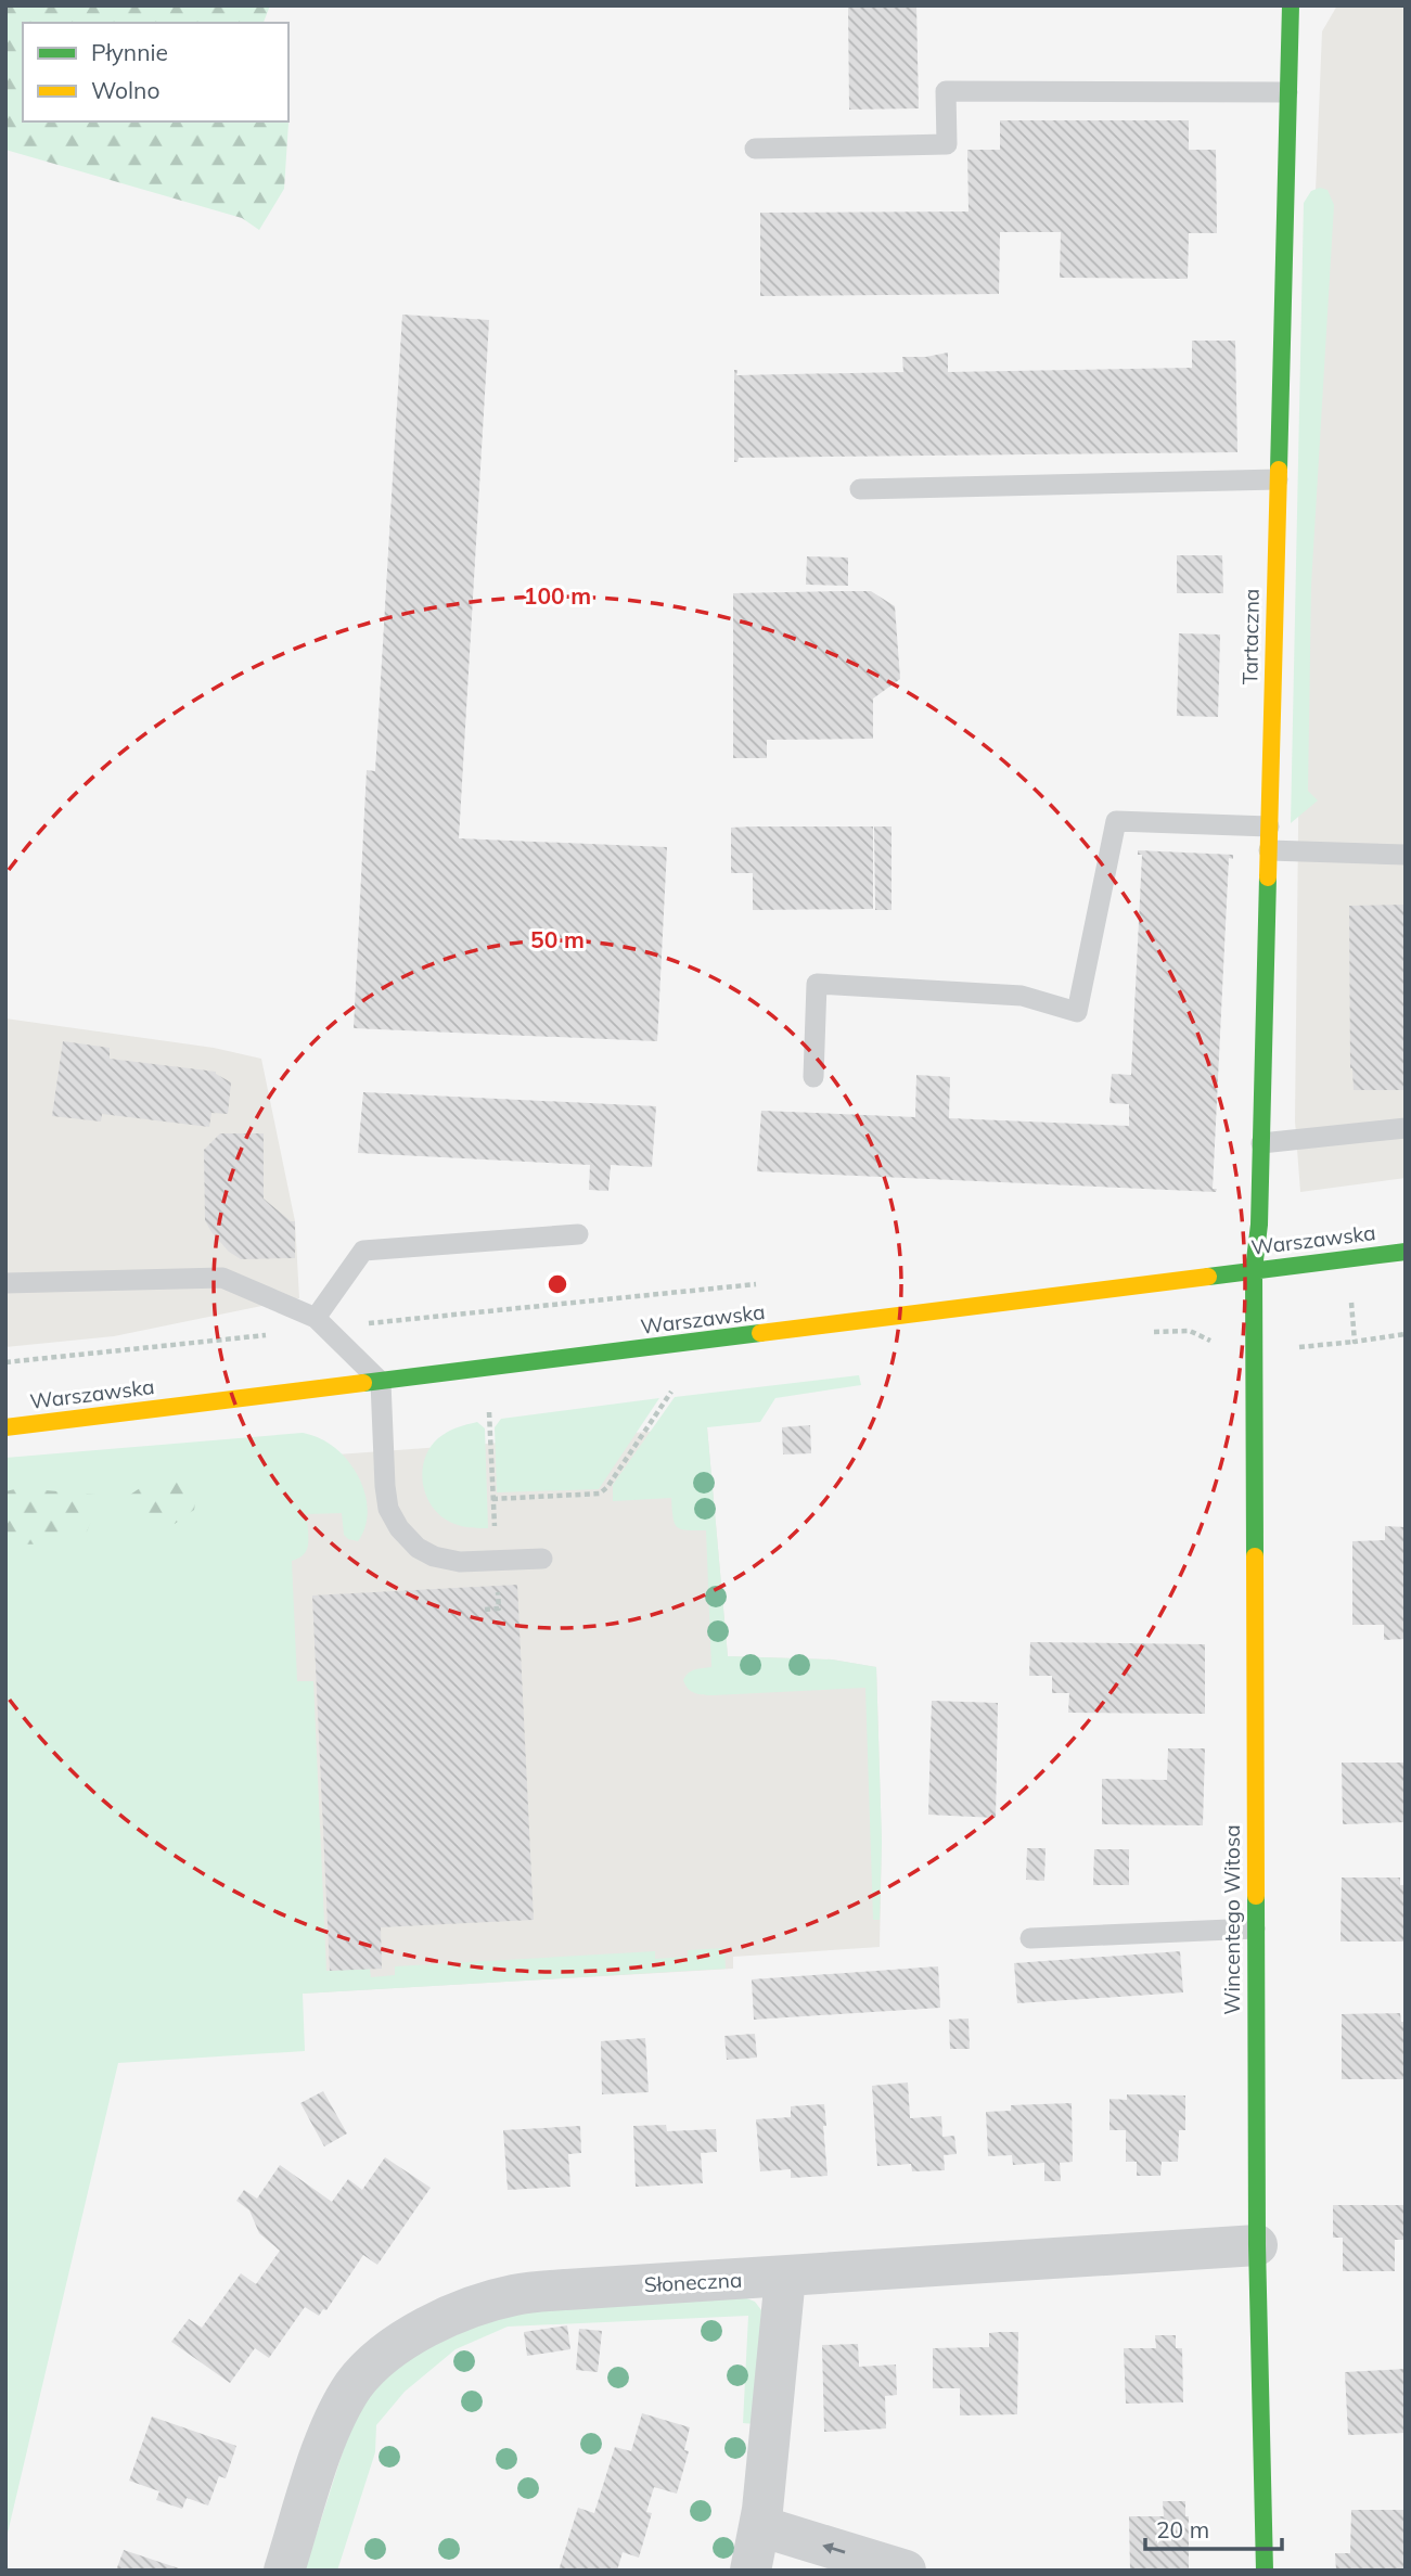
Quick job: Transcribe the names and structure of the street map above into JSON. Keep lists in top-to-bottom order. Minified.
{"streets":{"street":["Tartaczna","Warszawska","Wincentego Witosa","Słoneczna"]},"crossings":[["Tartaczna","Warszawska"],["Tartaczna","Wincentego Witosa"],["Warszawska","Wincentego Witosa"],["Wincentego Witosa","Słoneczna"]],"legend":["Płynnie","Wolno"],"scale_bar":"20 m","rings":["100 m","50 m"]}
